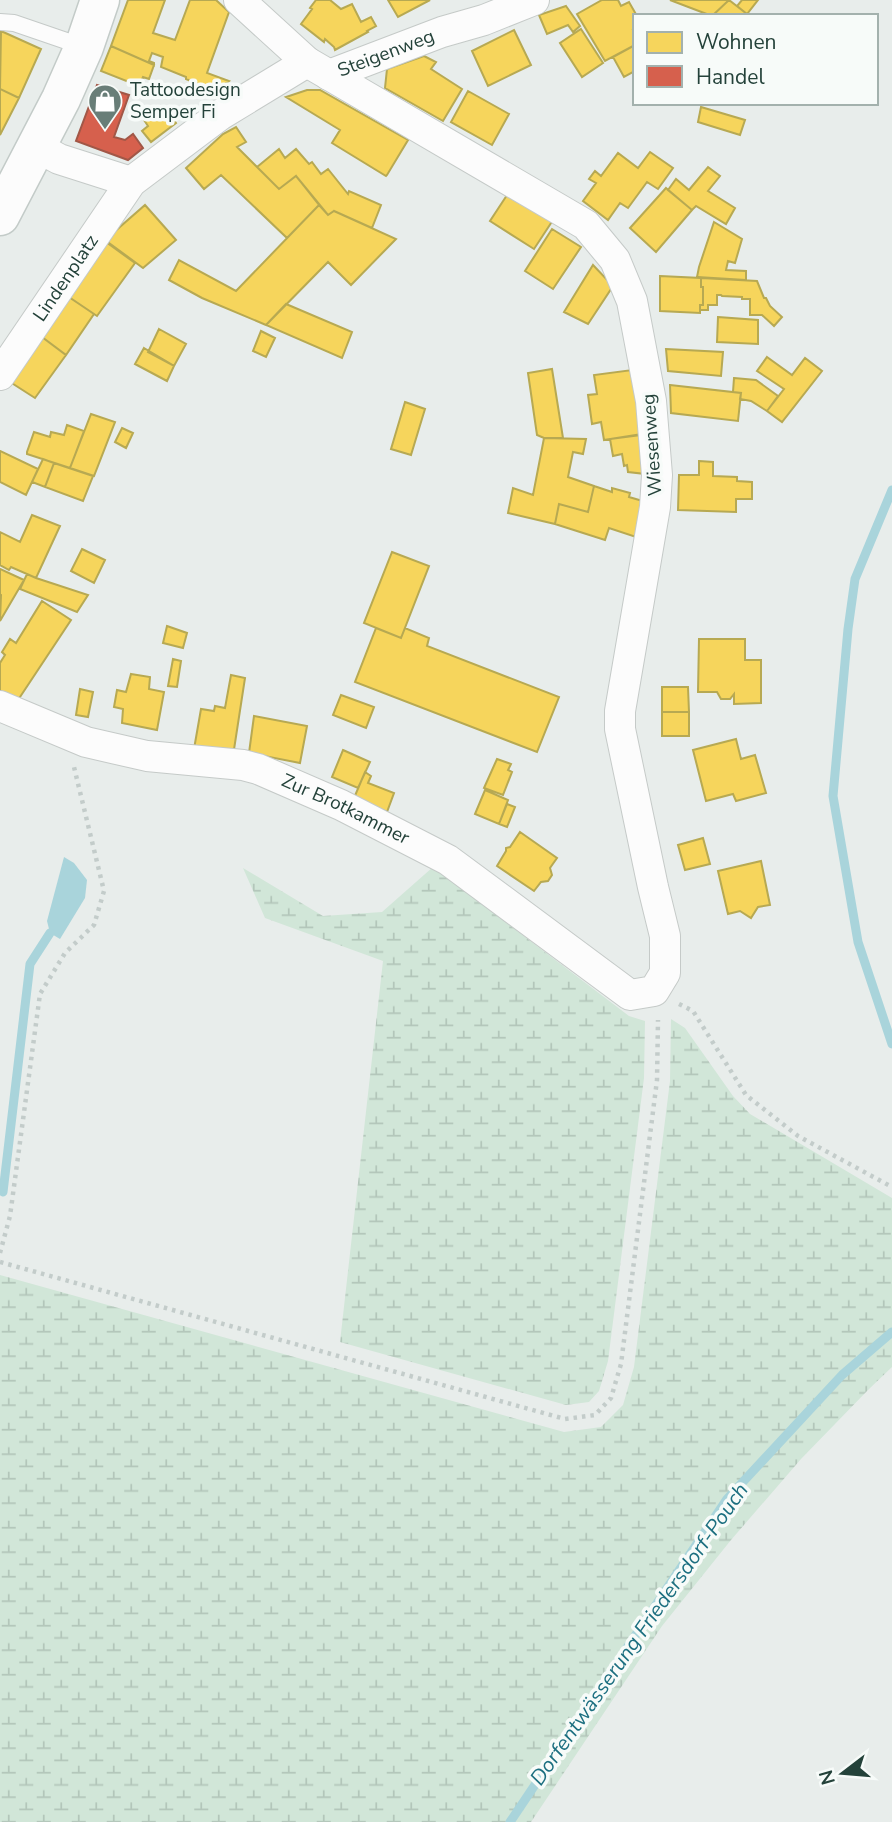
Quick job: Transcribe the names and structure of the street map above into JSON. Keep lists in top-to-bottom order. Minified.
{"streets":{"street":["Steigenweg","Lindenplatz","Wiesenweg","Zur Brotkammer"]},"crossings":[["Steigenweg","Lindenplatz"],["Steigenweg","Wiesenweg"],["Lindenplatz","Wiesenweg"],["Wiesenweg","Zur Brotkammer"]],"water":["Dorfentwässerung Friedersdorf-Pouch"],"places":{"shop":["Tattoodesign Semper Fi"]},"legend":["Wohnen","Handel"],"north":"left"}
